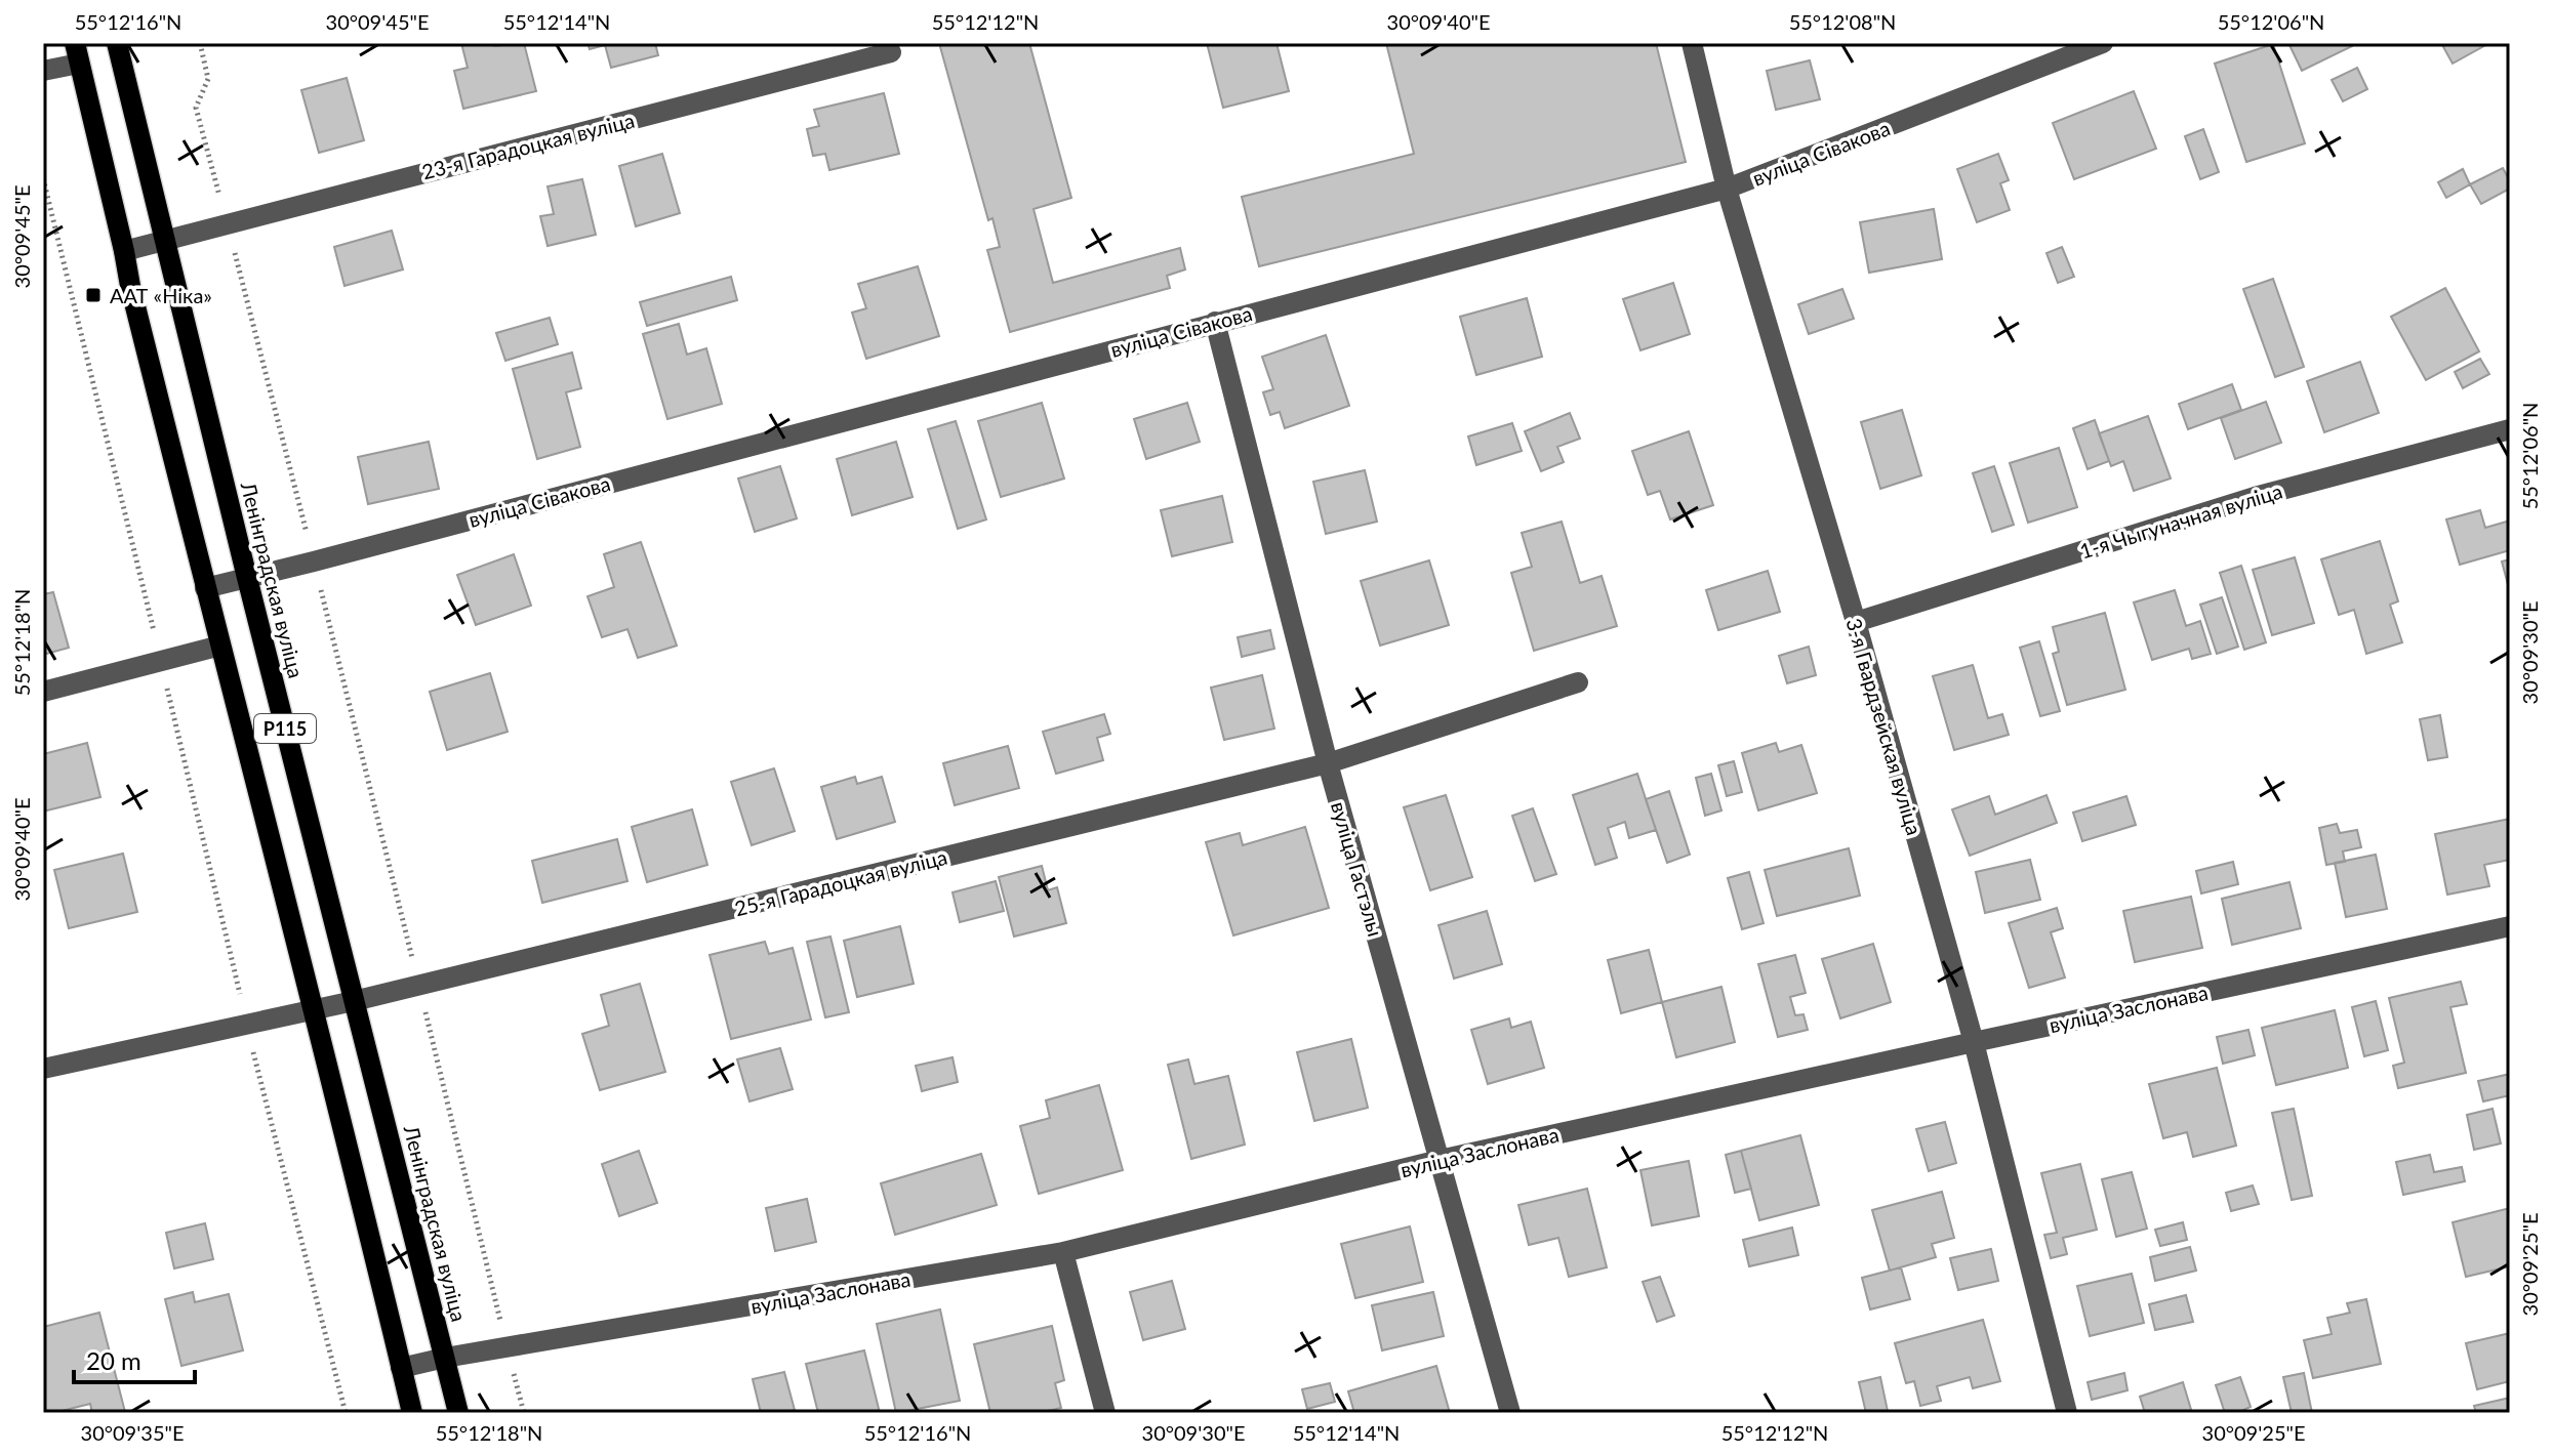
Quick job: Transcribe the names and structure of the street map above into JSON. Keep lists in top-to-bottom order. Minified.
{"streets":{"main road":["Ленінградская вуліца","Р115"],"street":["23-я Гарадоцкая вуліца","вуліца Сівакова","1-я Чыгуначная вуліца","3-я Гвардзейская вуліца","вуліца Гастэлы","25-я Гарадоцкая вуліца","вуліца Заслонава"]},"crossings":[["23-я Гарадоцкая вуліца","Ленінградская вуліца"],["23-я Гарадоцкая вуліца","Р115"],["вуліца Сівакова","Ленінградская вуліца"],["вуліца Сівакова","3-я Гвардзейская вуліца"],["вуліца Сівакова","Р115"],["вуліца Сівакова","вуліца Гастэлы"],["1-я Чыгуначная вуліца","3-я Гвардзейская вуліца"],["Ленінградская вуліца","25-я Гарадоцкая вуліца"],["Ленінградская вуліца","вуліца Заслонава"],["3-я Гвардзейская вуліца","вуліца Заслонава"],["Р115","25-я Гарадоцкая вуліца"],["Р115","вуліца Заслонава"],["вуліца Гастэлы","25-я Гарадоцкая вуліца"],["вуліца Гастэлы","вуліца Заслонава"]],"places":{"transit":["ААТ «Ніка»"]},"scale_bar":"20 m","coordinates":["55°12'16\"N","30°09'45\"E","55°12'14\"N","55°12'12\"N","30°09'40\"E","55°12'08\"N","55°12'06\"N","55°12'18\"N","30°09'30\"E","30°09'25\"E","30°09'35\"E"]}
